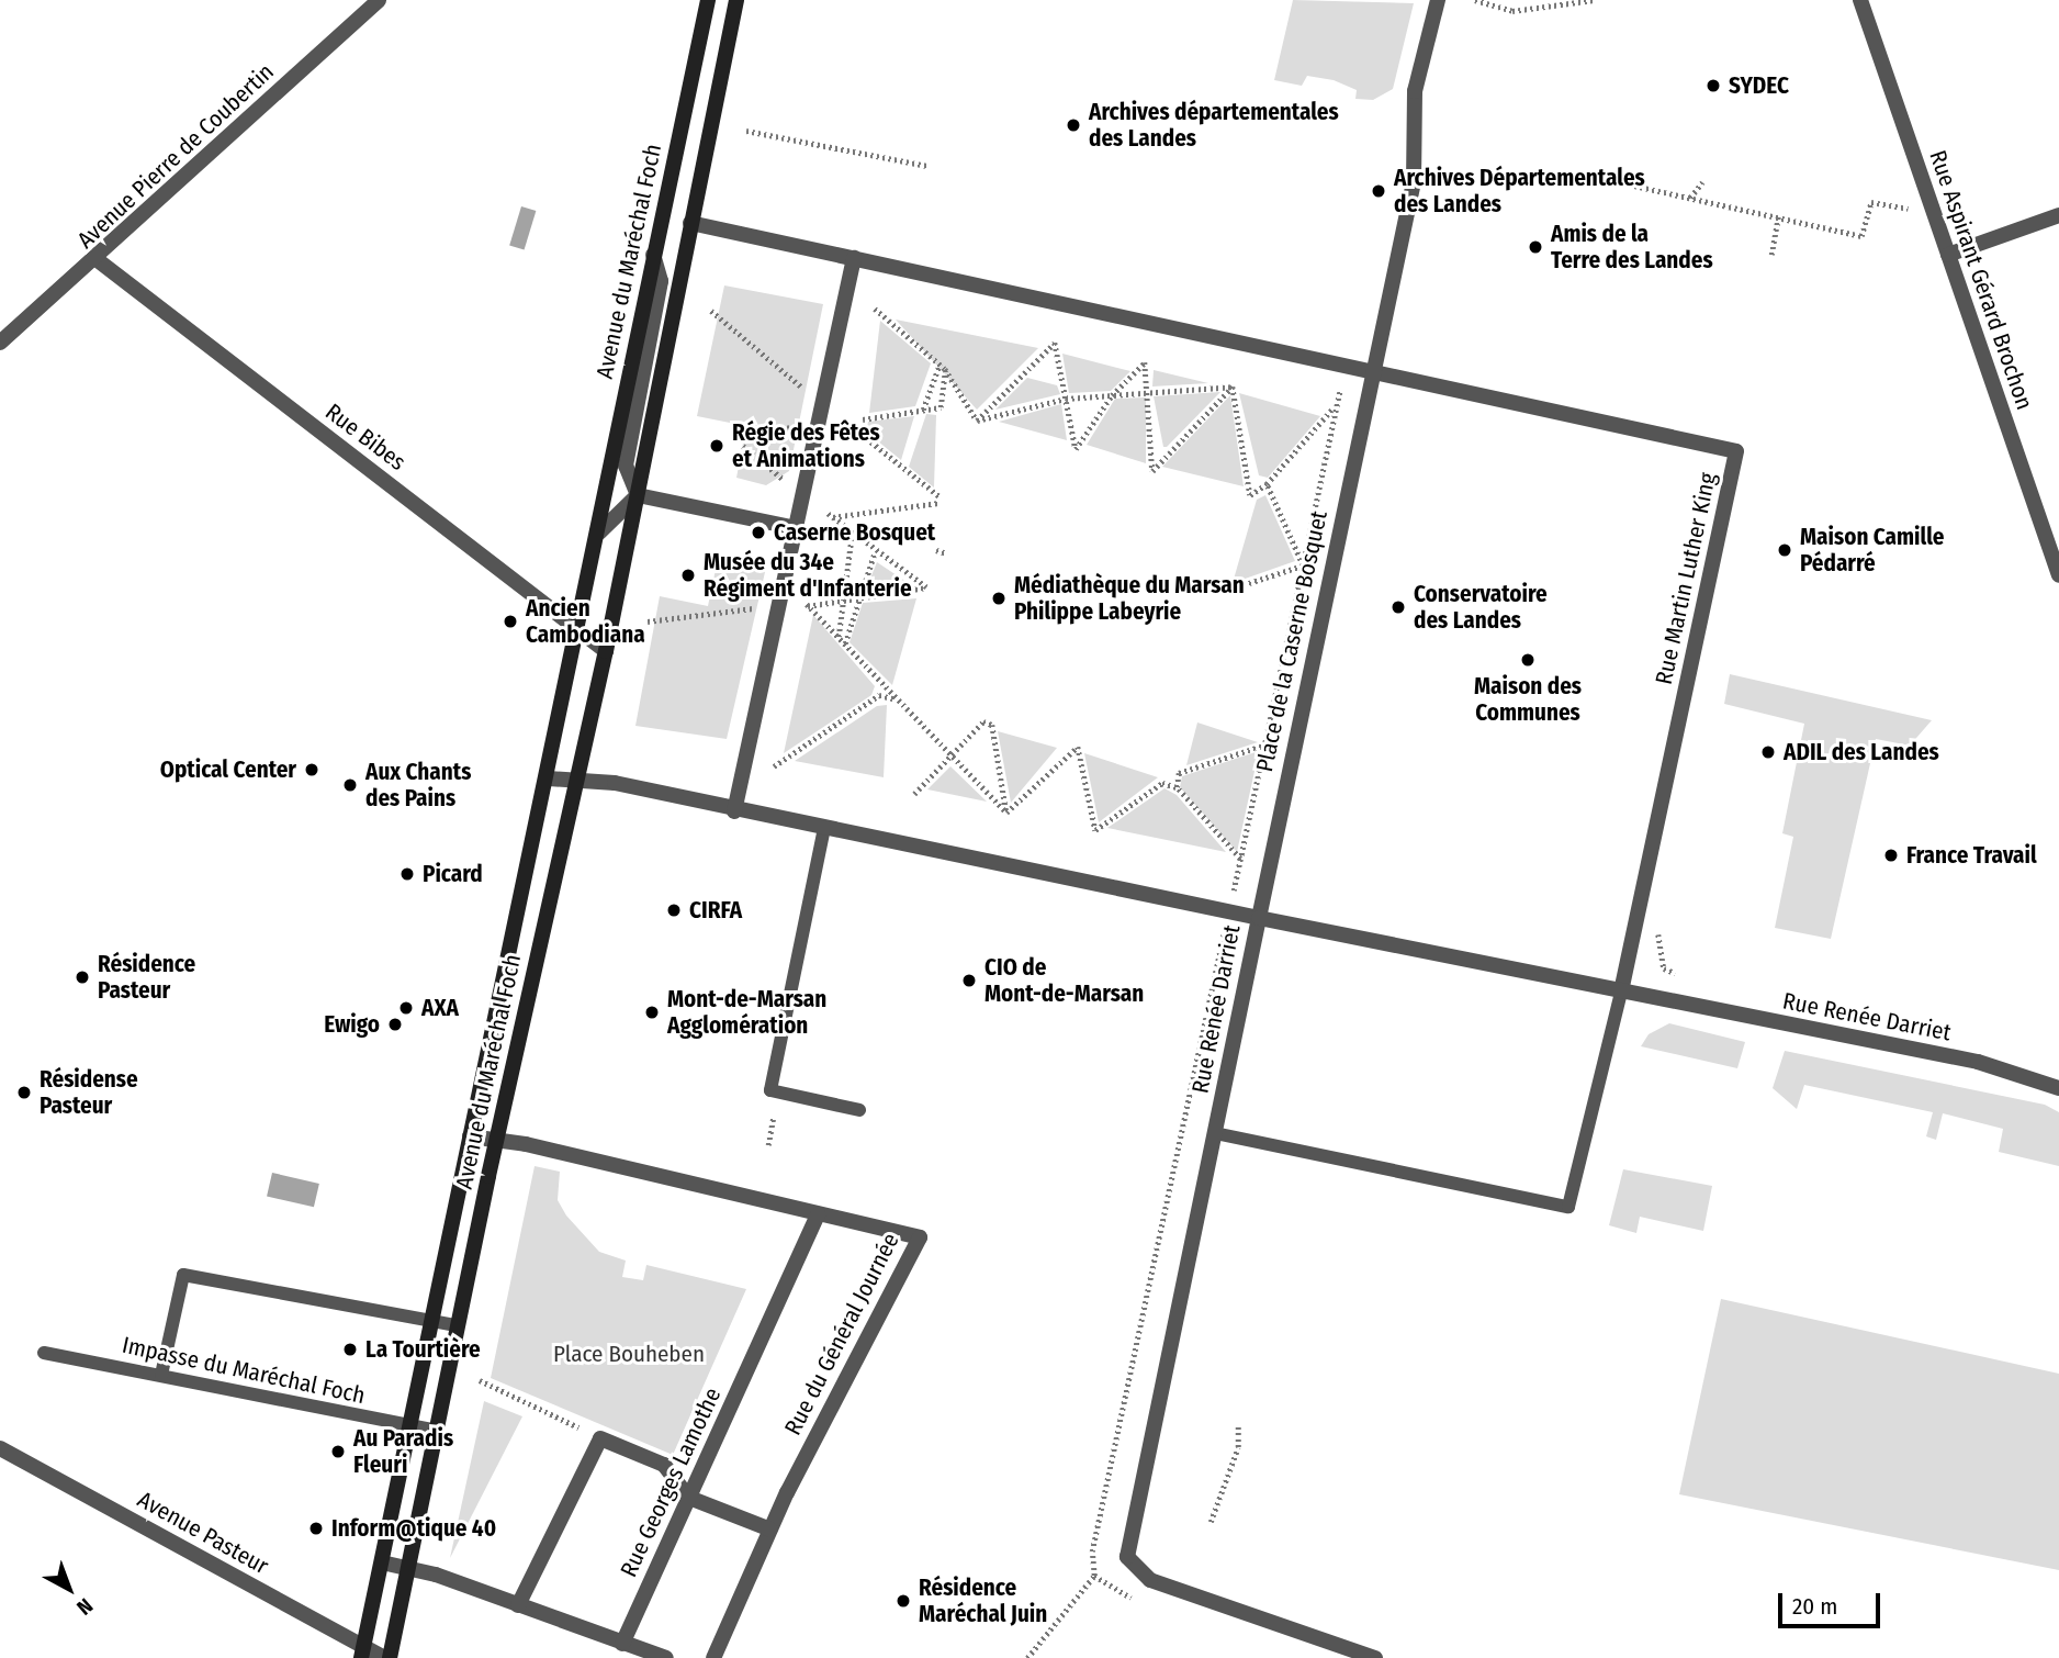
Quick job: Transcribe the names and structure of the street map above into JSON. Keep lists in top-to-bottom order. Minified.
{"streets":{"main road":["Avenue du Maréchal Foch"],"street":["Avenue Pierre de Coubertin","Rue Aspirant Gérard Brochon","Rue Bibes","Rue Martin Luther King","Place de la Caserne Bosquet","Rue Renée Darriet","Rue du Général Journée","Rue Georges Lamothe","Avenue Pasteur"],"lane":["Impasse du Maréchal Foch"]},"crossings":[["Avenue Pierre de Coubertin","Rue Bibes"],["Avenue du Maréchal Foch","Rue Bibes"],["Avenue du Maréchal Foch","Rue du Général Journée"],["Avenue du Maréchal Foch","Impasse du Maréchal Foch"],["Avenue du Maréchal Foch","Avenue Pasteur"],["Rue Martin Luther King","Place de la Caserne Bosquet"],["Rue Martin Luther King","Rue Renée Darriet"],["Place de la Caserne Bosquet","Rue Renée Darriet"],["Rue du Général Journée","Rue Georges Lamothe"]],"parks":["Place Bouheben"],"places":["SYDEC","Archives départementales des Landes","Archives Départementales des Landes","Amis de la Terre des Landes","Régie des Fêtes et Animations","Caserne Bosquet","Maison Camille Pédarré","Musée du 34e Régiment d'Infanterie","Médiathèque du Marsan Philippe Labeyrie","Conservatoire des Landes","Ancien Cambodiana","Maison des Communes","ADIL des Landes","Optical Center","Aux Chants des Pains","France Travail","Picard","CIRFA","Résidence Pasteur","CIO de Mont-de-Marsan","AXA","Mont-de-Marsan Agglomération","Ewigo","Résidense Pasteur","La Tourtière","Au Paradis Fleuri","Inform@tique 40","Résidence Maréchal Juin"],"scale_bar":"20 m","north":"bottom right"}
